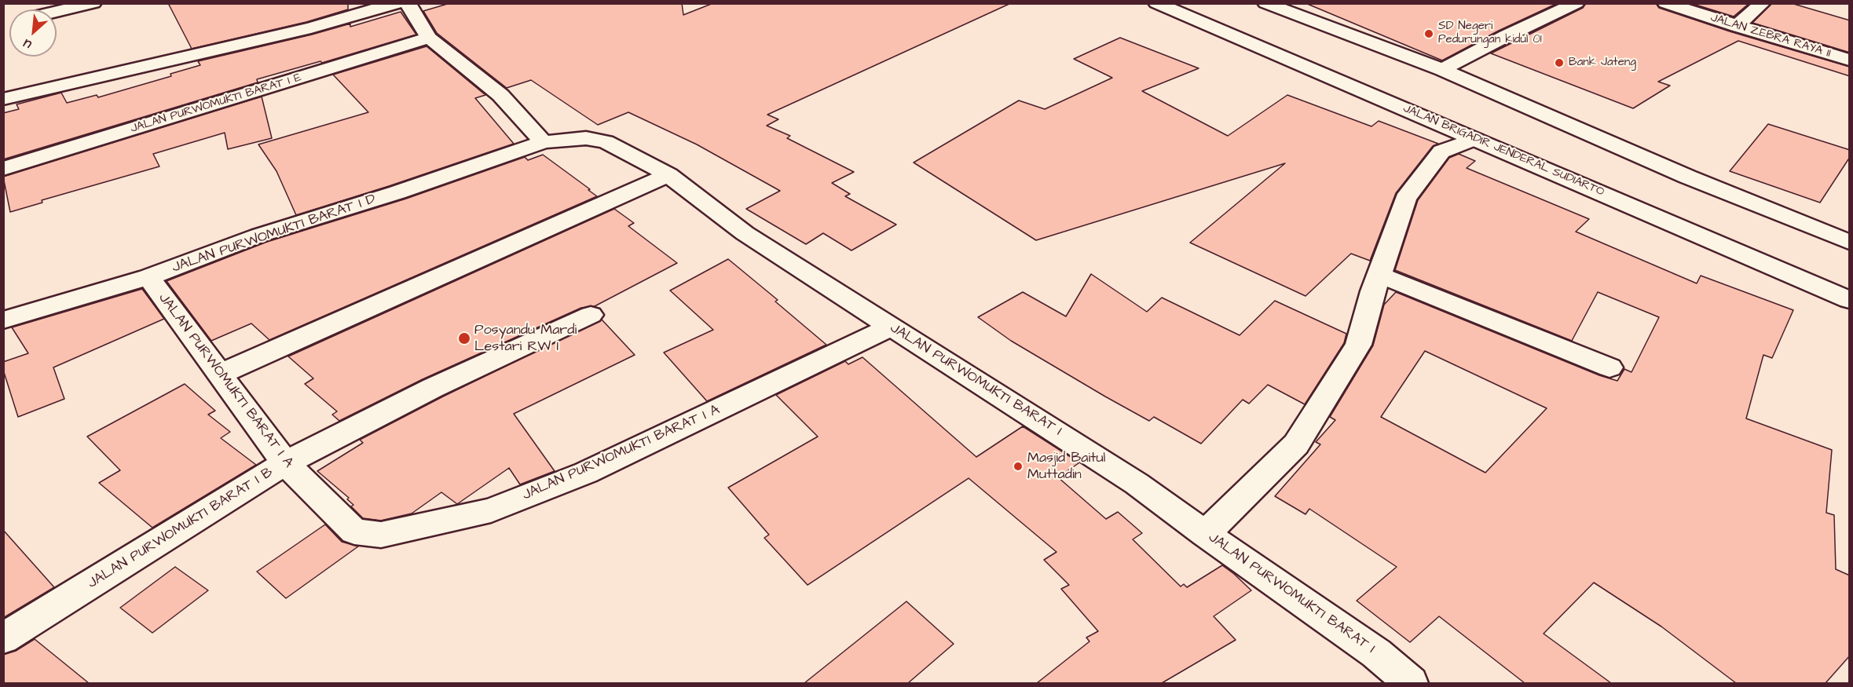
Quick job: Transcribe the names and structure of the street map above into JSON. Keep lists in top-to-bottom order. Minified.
{"streets":{"street":["JALAN ZEBRA RAYA II","JALAN PURWOMUKTI BARAT I E","JALAN BRIGADIR JENDERAL SUDIARTO","JALAN PURWOMUKTI BARAT I D","JALAN PURWOMUKTI BARAT I","JALAN PURWOMUKTI BARAT I A","JALAN PURWOMUKTI BARAT I B"]},"crossings":[["JALAN PURWOMUKTI BARAT I D","JALAN PURWOMUKTI BARAT I"],["JALAN PURWOMUKTI BARAT I D","JALAN PURWOMUKTI BARAT I A"],["JALAN PURWOMUKTI BARAT I","JALAN PURWOMUKTI BARAT I A"],["JALAN PURWOMUKTI BARAT I A","JALAN PURWOMUKTI BARAT I B"]],"places":["SD Negeri Pedurungan kidul 01","Bank Jateng","Posyandu Mardi Lestari RW I","Masjid Baitul Muttadin"],"north":"bottom left"}
